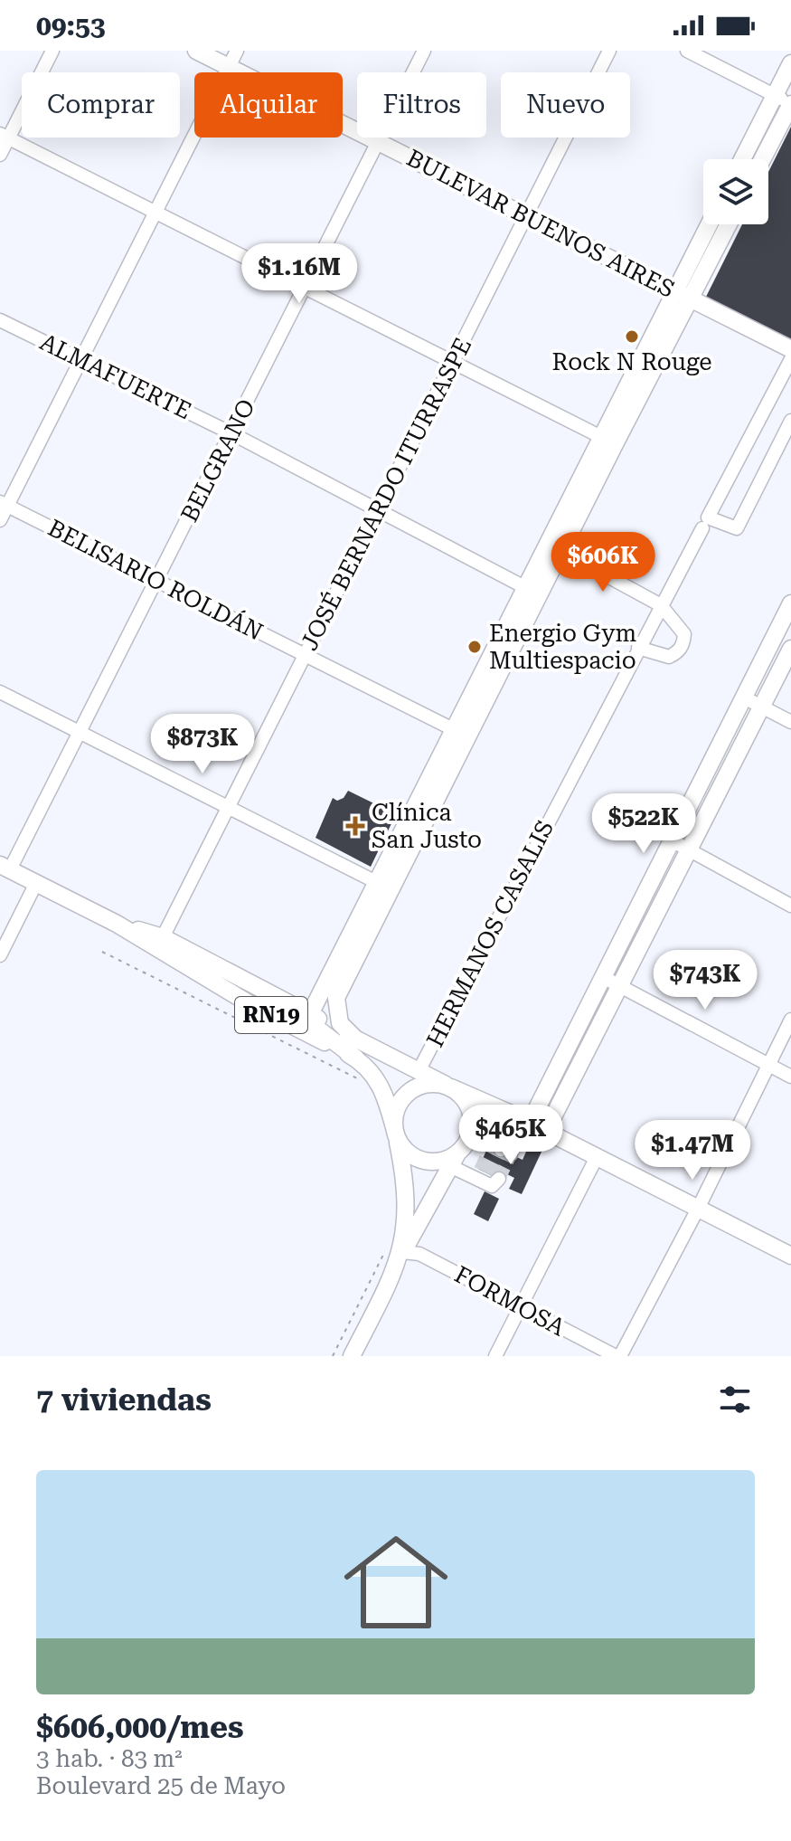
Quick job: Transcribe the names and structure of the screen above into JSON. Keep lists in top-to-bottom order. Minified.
{"streets":{"main road":["BULEVAR BUENOS AIRES","RN19"],"street":["ALMAFUERTE","BELGRANO","JOSÉ BERNARDO ITURRASPE","BELISARIO ROLDÁN","HERMANOS CASALIS","FORMOSA"]},"crossings":[["BULEVAR BUENOS AIRES","BELGRANO"],["BULEVAR BUENOS AIRES","JOSÉ BERNARDO ITURRASPE"],["ALMAFUERTE","BELGRANO"],["ALMAFUERTE","JOSÉ BERNARDO ITURRASPE"],["BELGRANO","BELISARIO ROLDÁN"],["BELGRANO","RN19"],["JOSÉ BERNARDO ITURRASPE","BELISARIO ROLDÁN"],["JOSÉ BERNARDO ITURRASPE","RN19"],["HERMANOS CASALIS","RN19"],["RN19","FORMOSA"]],"places":{"other":["Rock N Rouge","Energio Gym Multiespacio"],"health":["Clínica San Justo"]},"page":{"status":"09:53","chip":["Comprar","Alquilar","Filtros","Nuevo"],"price":["$1.16M","$606K","$873K","$522K","$743K","$465K","$1.47M"],"heading":"7 viviendas","list":[{"name":"$606,000/mes","note":"3 hab. · 83 m² · Boulevard 25 de Mayo"}]}}
